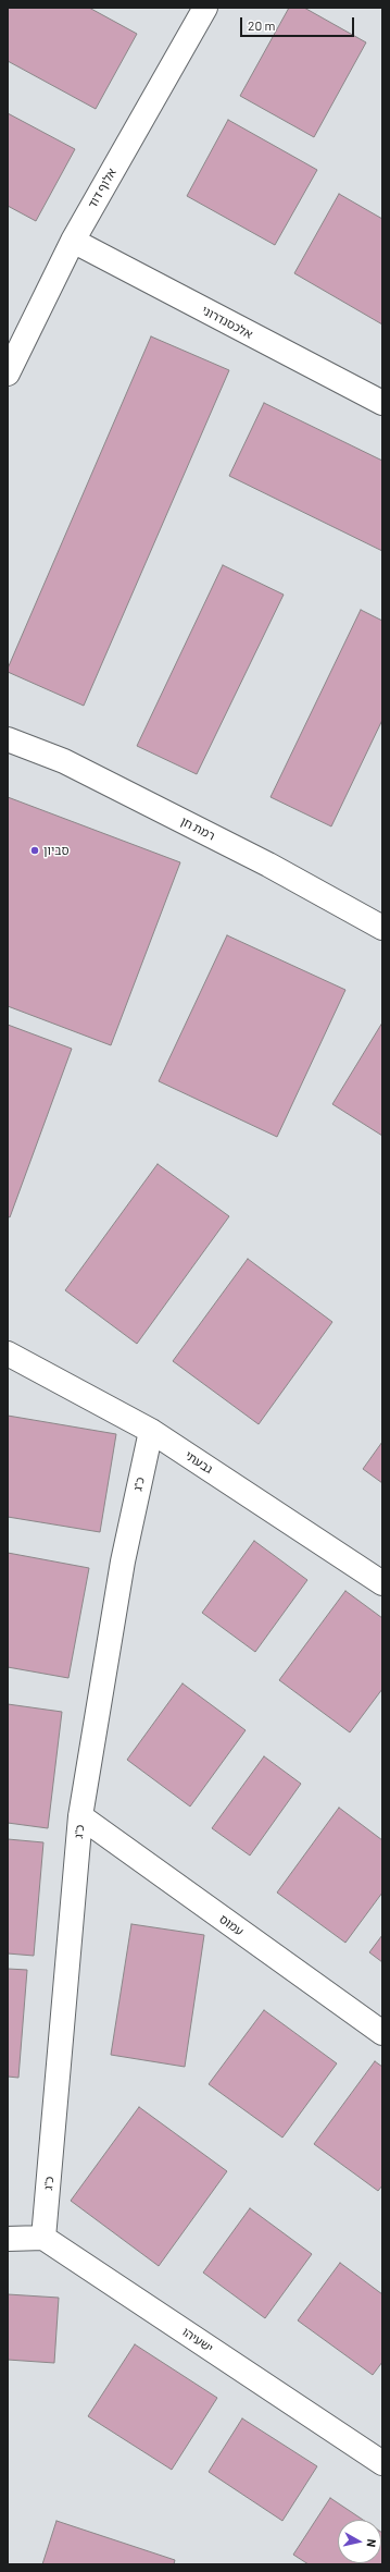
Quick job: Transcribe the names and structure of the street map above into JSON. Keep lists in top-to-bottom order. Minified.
{"streets":{"street":["אלוף דוד","אלכסנדרוני","רמת חן","גבעתי","כ\"ג","עמוס","ישעיהו"]},"crossings":[["אלוף דוד","אלכסנדרוני"],["גבעתי","כ\"ג"],["כ\"ג","עמוס"],["כ\"ג","ישעיהו"]],"places":["סביון"],"scale_bar":"20 m","north":"right"}
